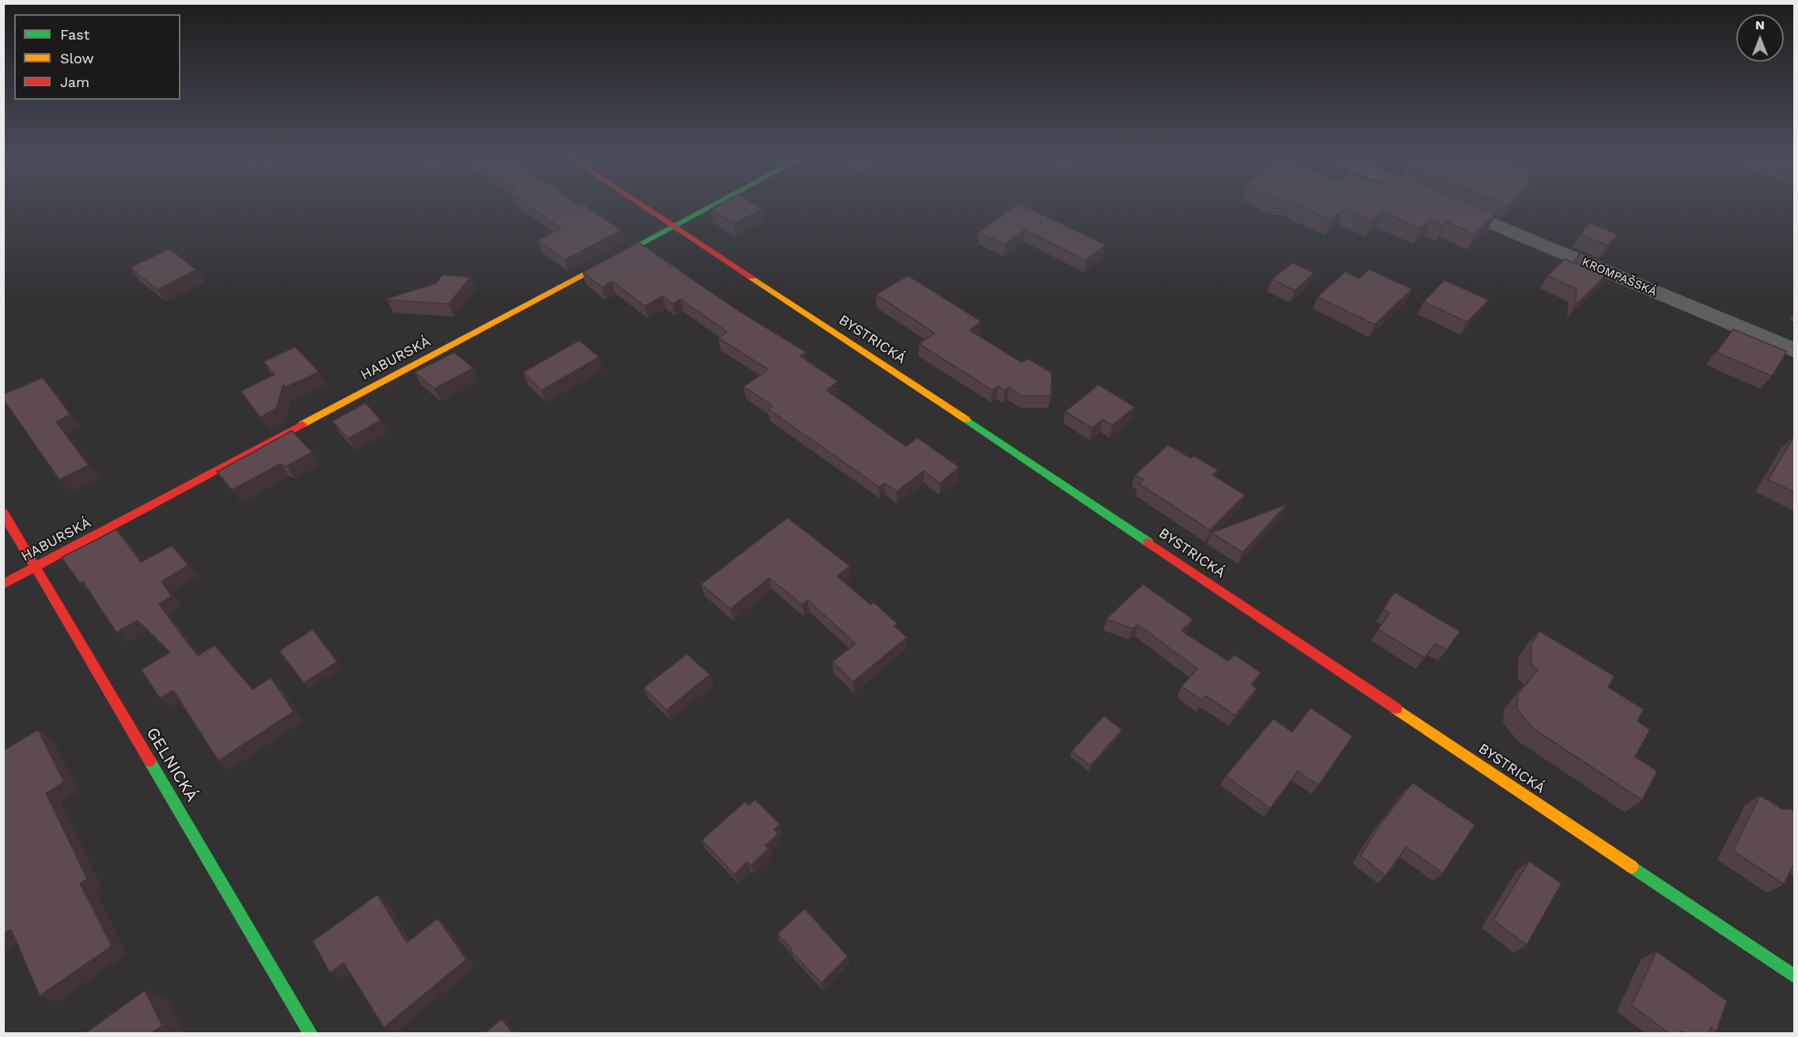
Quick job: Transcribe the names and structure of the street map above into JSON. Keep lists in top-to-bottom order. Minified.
{"streets":{"street":["KROMPAŠSKÁ","BYSTRICKÁ","HABURSKÁ","GELNICKÁ"]},"crossings":[["BYSTRICKÁ","HABURSKÁ"],["HABURSKÁ","GELNICKÁ"]],"legend":["Fast","Slow","Jam"],"north":"top"}
